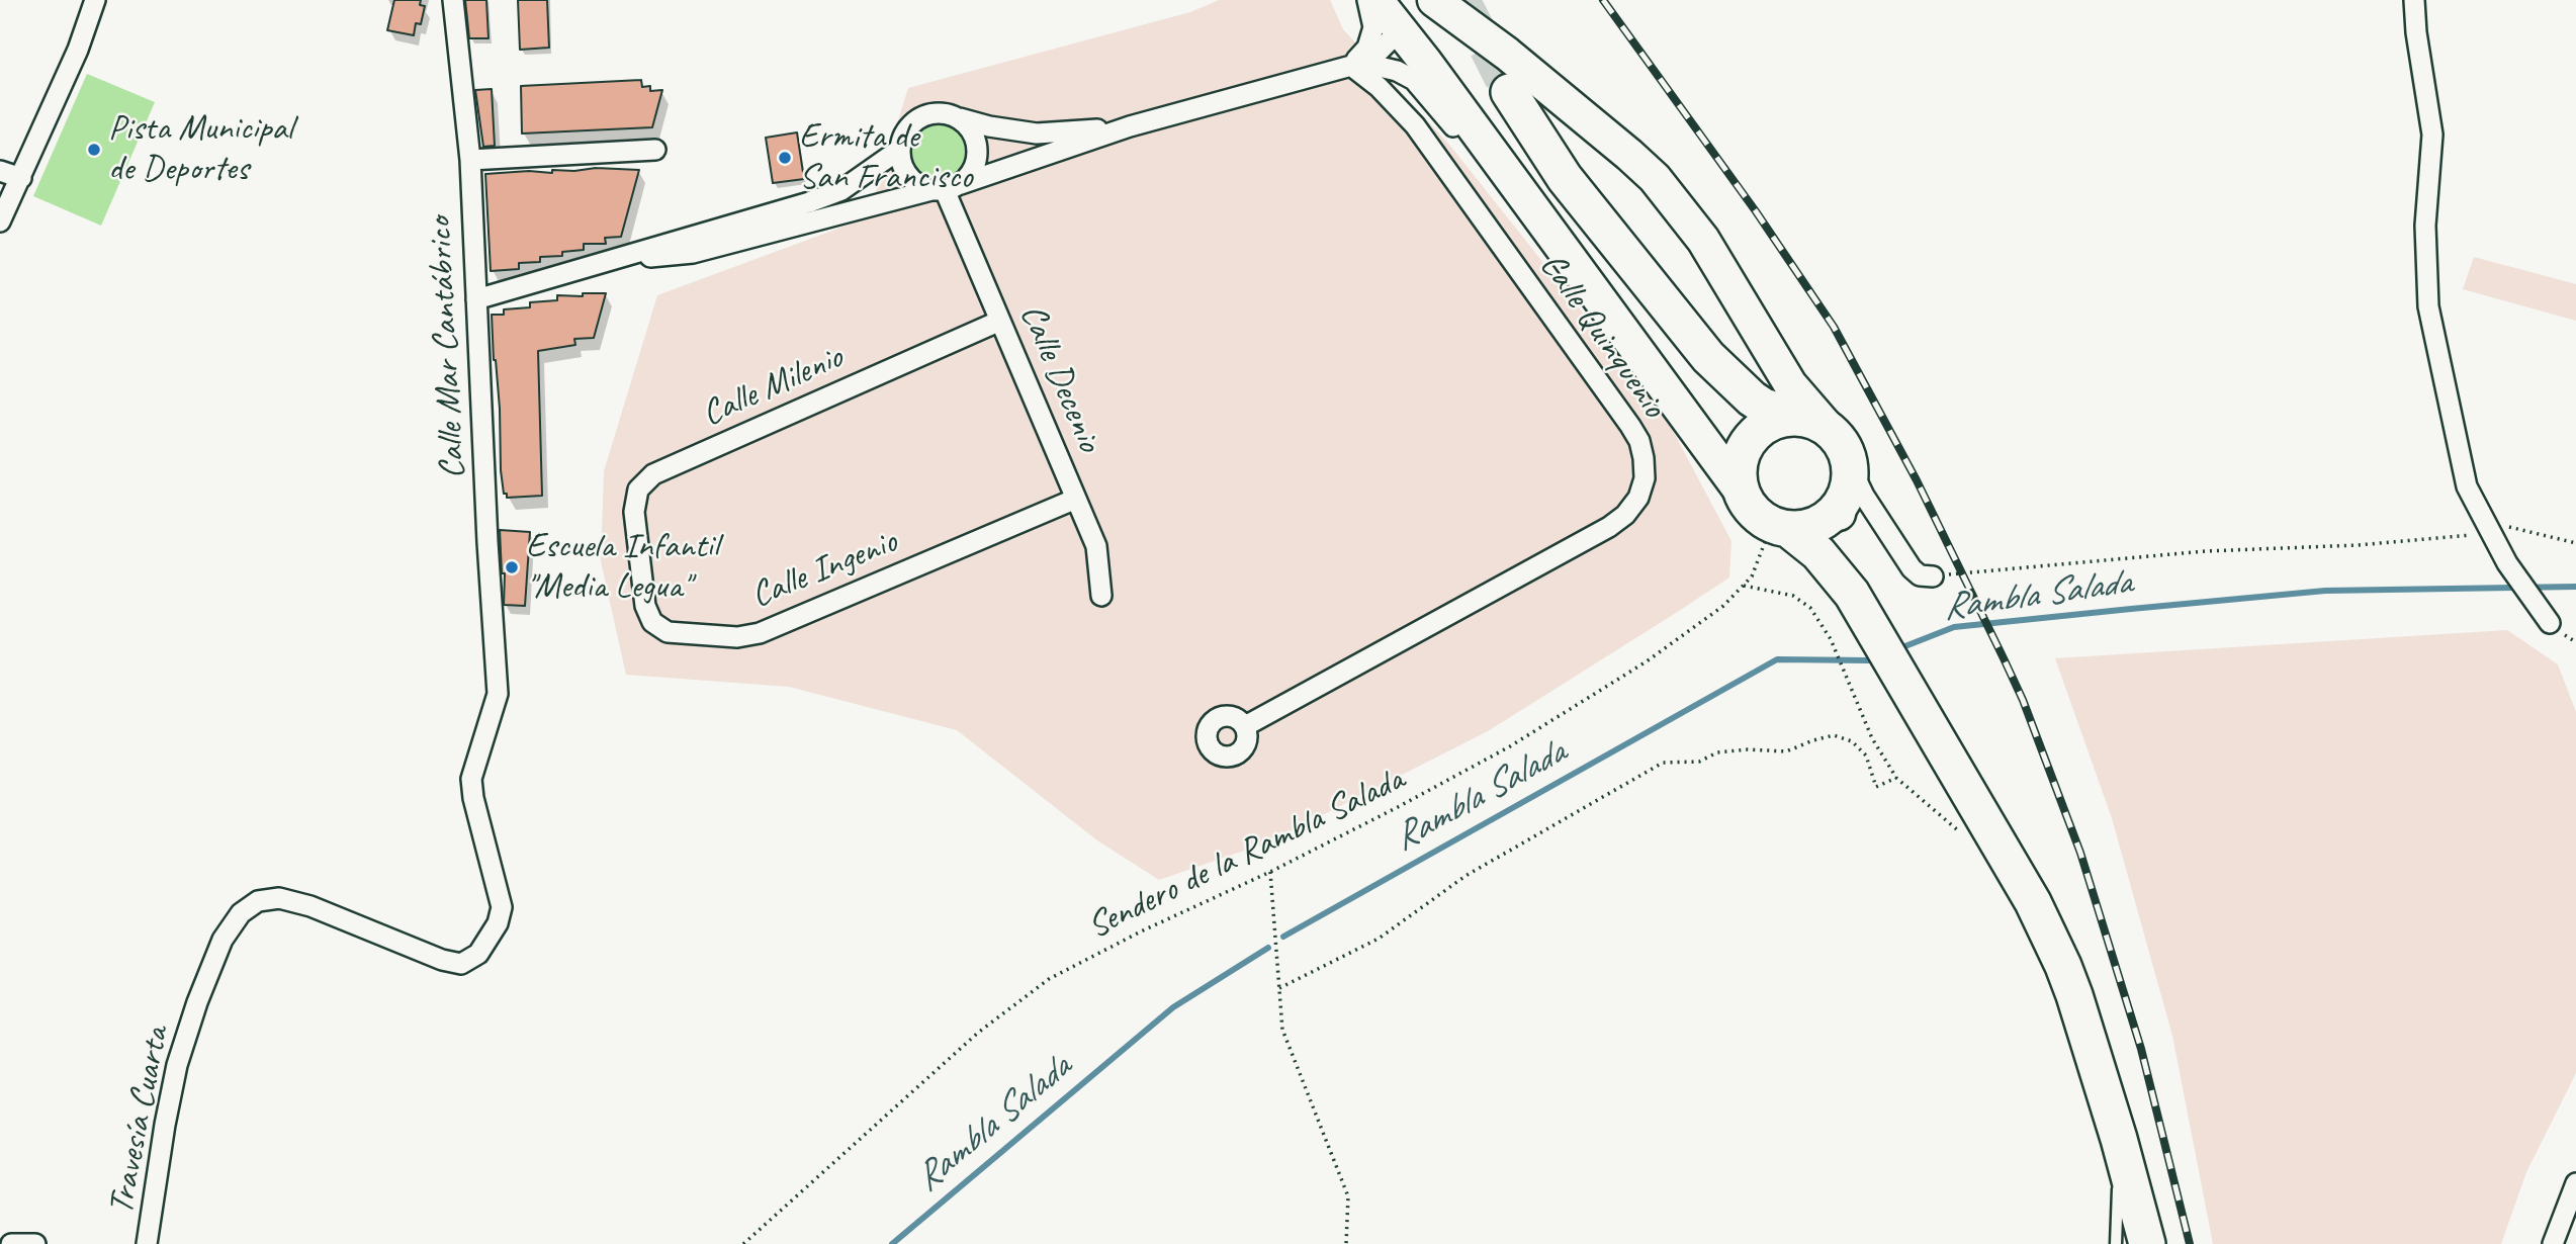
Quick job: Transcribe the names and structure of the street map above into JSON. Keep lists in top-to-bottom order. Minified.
{"streets":{"street":["Calle Quinquenio","Calle Mar Cantábrico","Calle Decenio","Calle Milenio","Calle Ingenio","Travesía Cuarta"],"path":["Sendero de la Rambla Salada"]},"crossings":[["Calle Mar Cantábrico","Travesía Cuarta"],["Calle Decenio","Calle Milenio"],["Calle Decenio","Calle Ingenio"],["Calle Milenio","Calle Ingenio"]],"water":["Rambla Salada"],"places":["Pista Municipal de Deportes","Ermita de San Francisco","Escuela Infantil \"Media Legua\""]}
